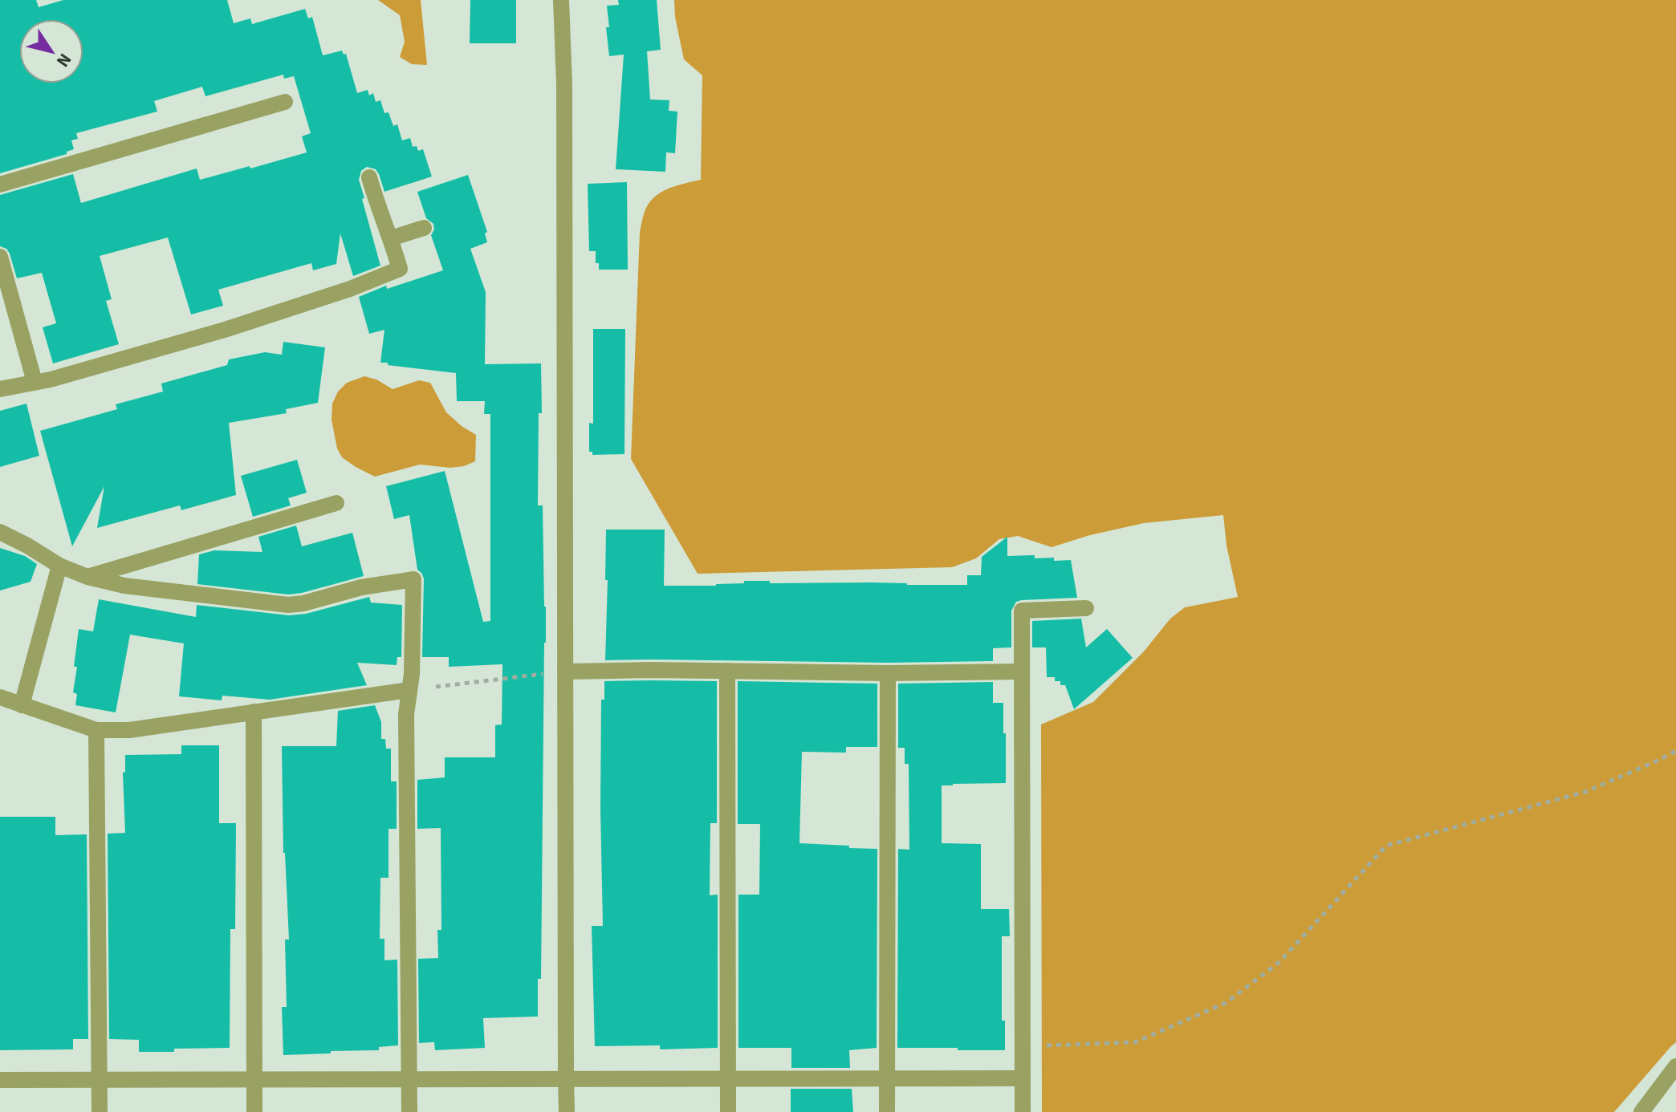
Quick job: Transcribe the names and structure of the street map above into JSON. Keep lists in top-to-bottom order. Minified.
{"north":"bottom right"}
